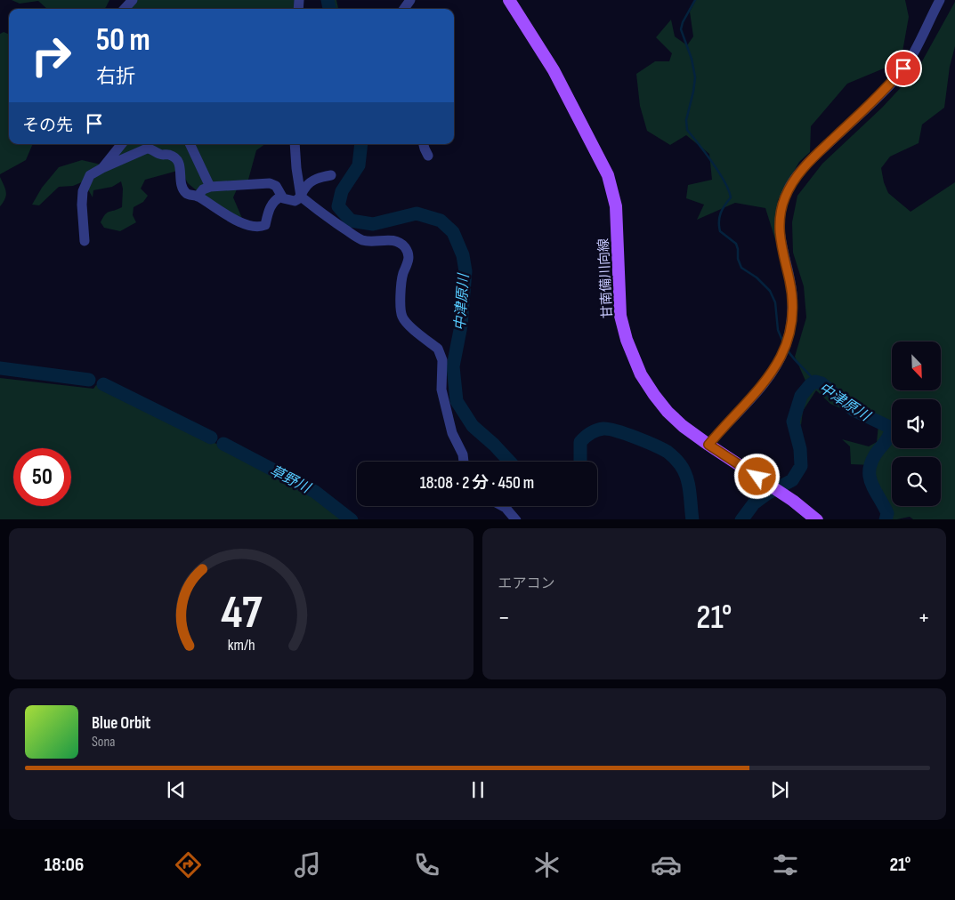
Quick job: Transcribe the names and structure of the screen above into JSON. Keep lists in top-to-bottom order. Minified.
{"streets":{"main road":["甘南備川向線"]},"water":["中津原川","草野川"],"north":"bottom right","page":{"turn":["50 m","右折"],"then":"その先","limit":"50","trip":"18:08 · 2 分 · 450 m","tile":"エアコン","heat":["−","21°","+"],"song":["Blue Orbit","Sona"],"tabs":["18:06","21°"],"gauge":["47","km/h"]}}
